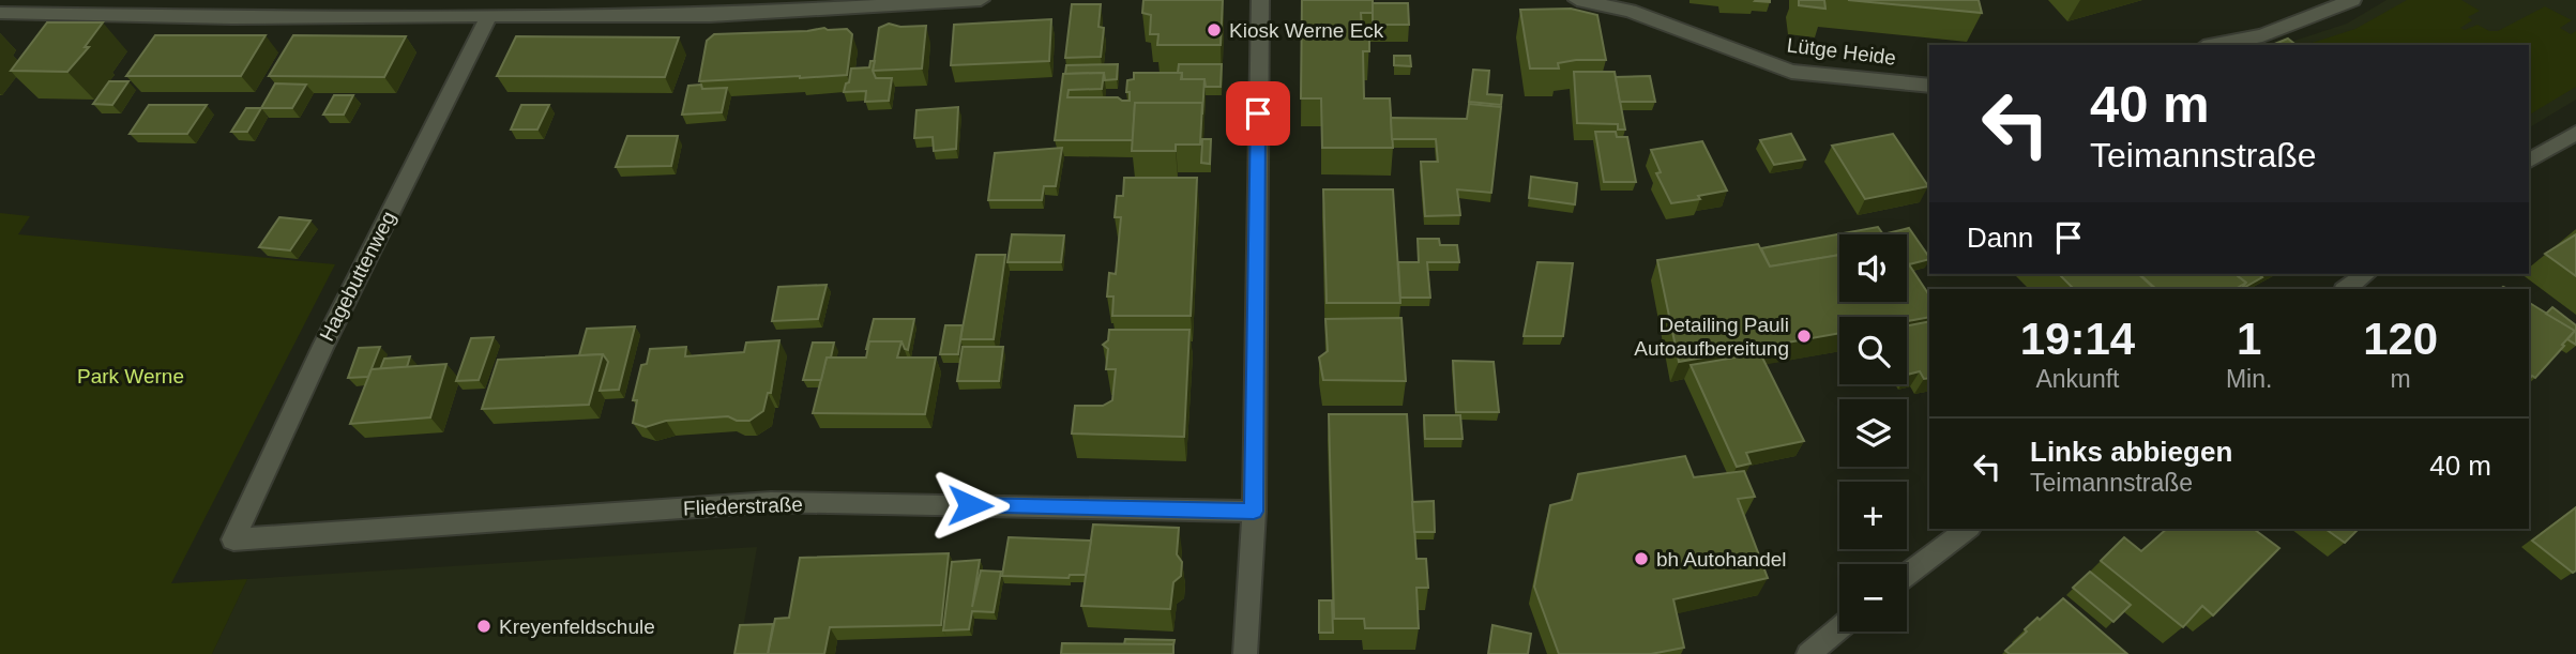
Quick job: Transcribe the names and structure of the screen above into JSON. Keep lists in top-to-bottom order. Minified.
{"streets":{"street":["Lütge Heide","Hagebuttenweg","Fliederstraße"]},"crossings":[["Hagebuttenweg","Fliederstraße"]],"parks":["Park Werne"],"places":["Kiosk Werne Eck","Detailing Pauli Autoaufbereitung","bh Autohandel","Kreyenfeldschule"],"page":{"turn":["40 m","Teimannstraße"],"then":"Dann","map_buttons":["+","−"],"eta":["19:14","Ankunft","1","Min.","120","m"],"list":[{"name":"Links abbiegen","note":"Teimannstraße","value":"40 m"}]}}
